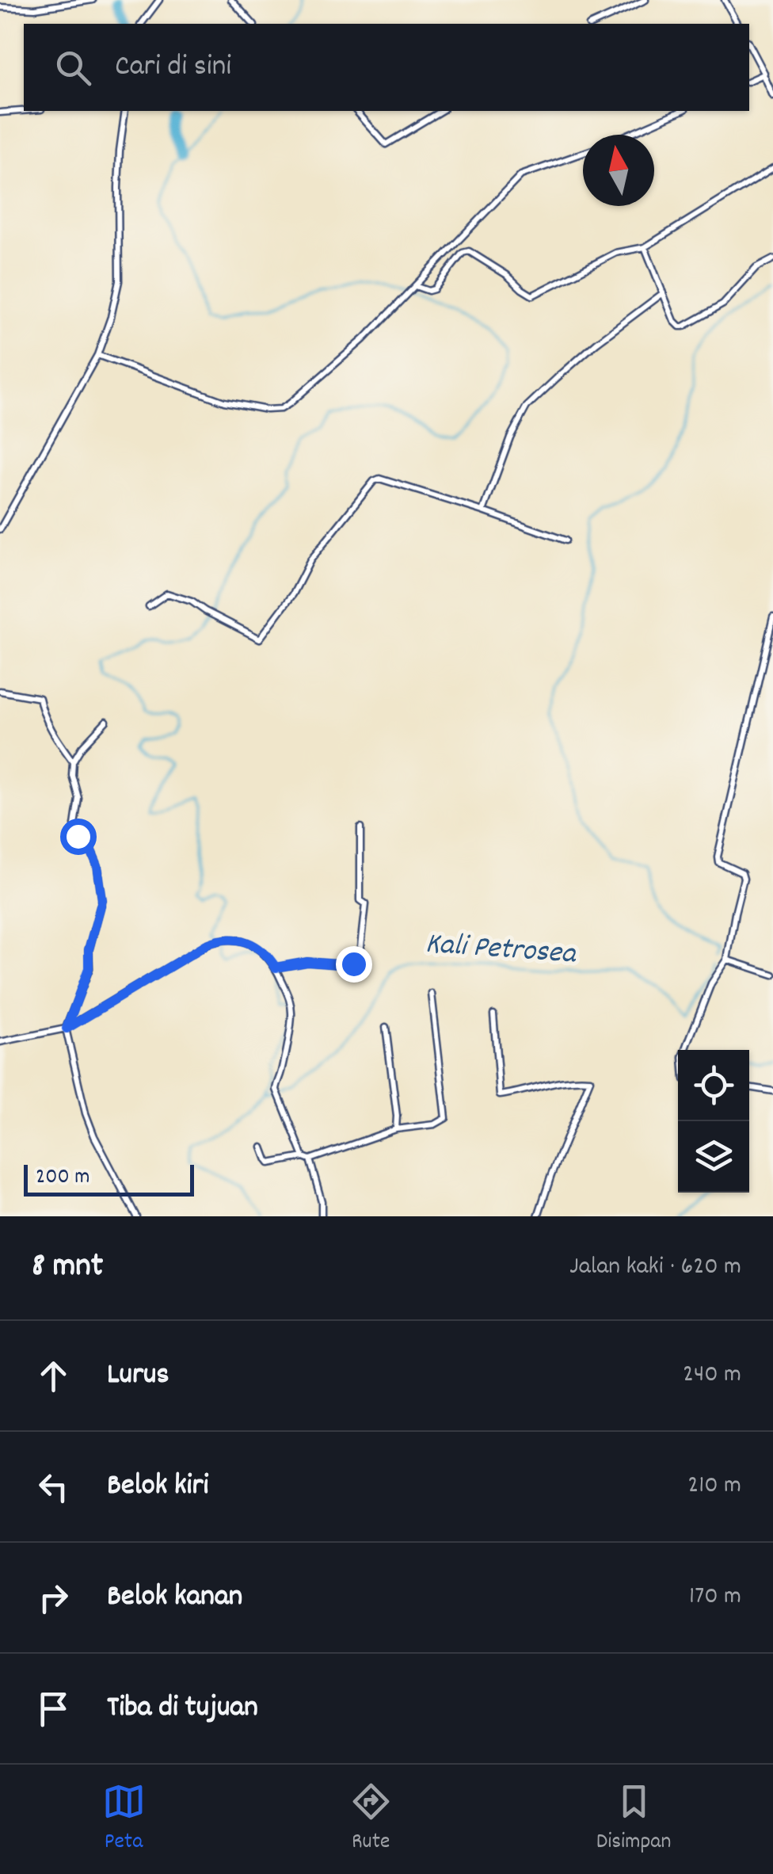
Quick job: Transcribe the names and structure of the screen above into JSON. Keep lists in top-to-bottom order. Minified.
{"water":["Kali Petrosea"],"scale_bar":"200 m","north":"top","page":{"search":"Cari di sini","scale":"200 m","heading":["8 mnt","Jalan kaki · 620 m"],"list":[["Lurus","240 m"],["Belok kiri","210 m"],["Belok kanan","170 m"],"Tiba di tujuan"],"nav":["Peta","Rute","Disimpan"]}}
